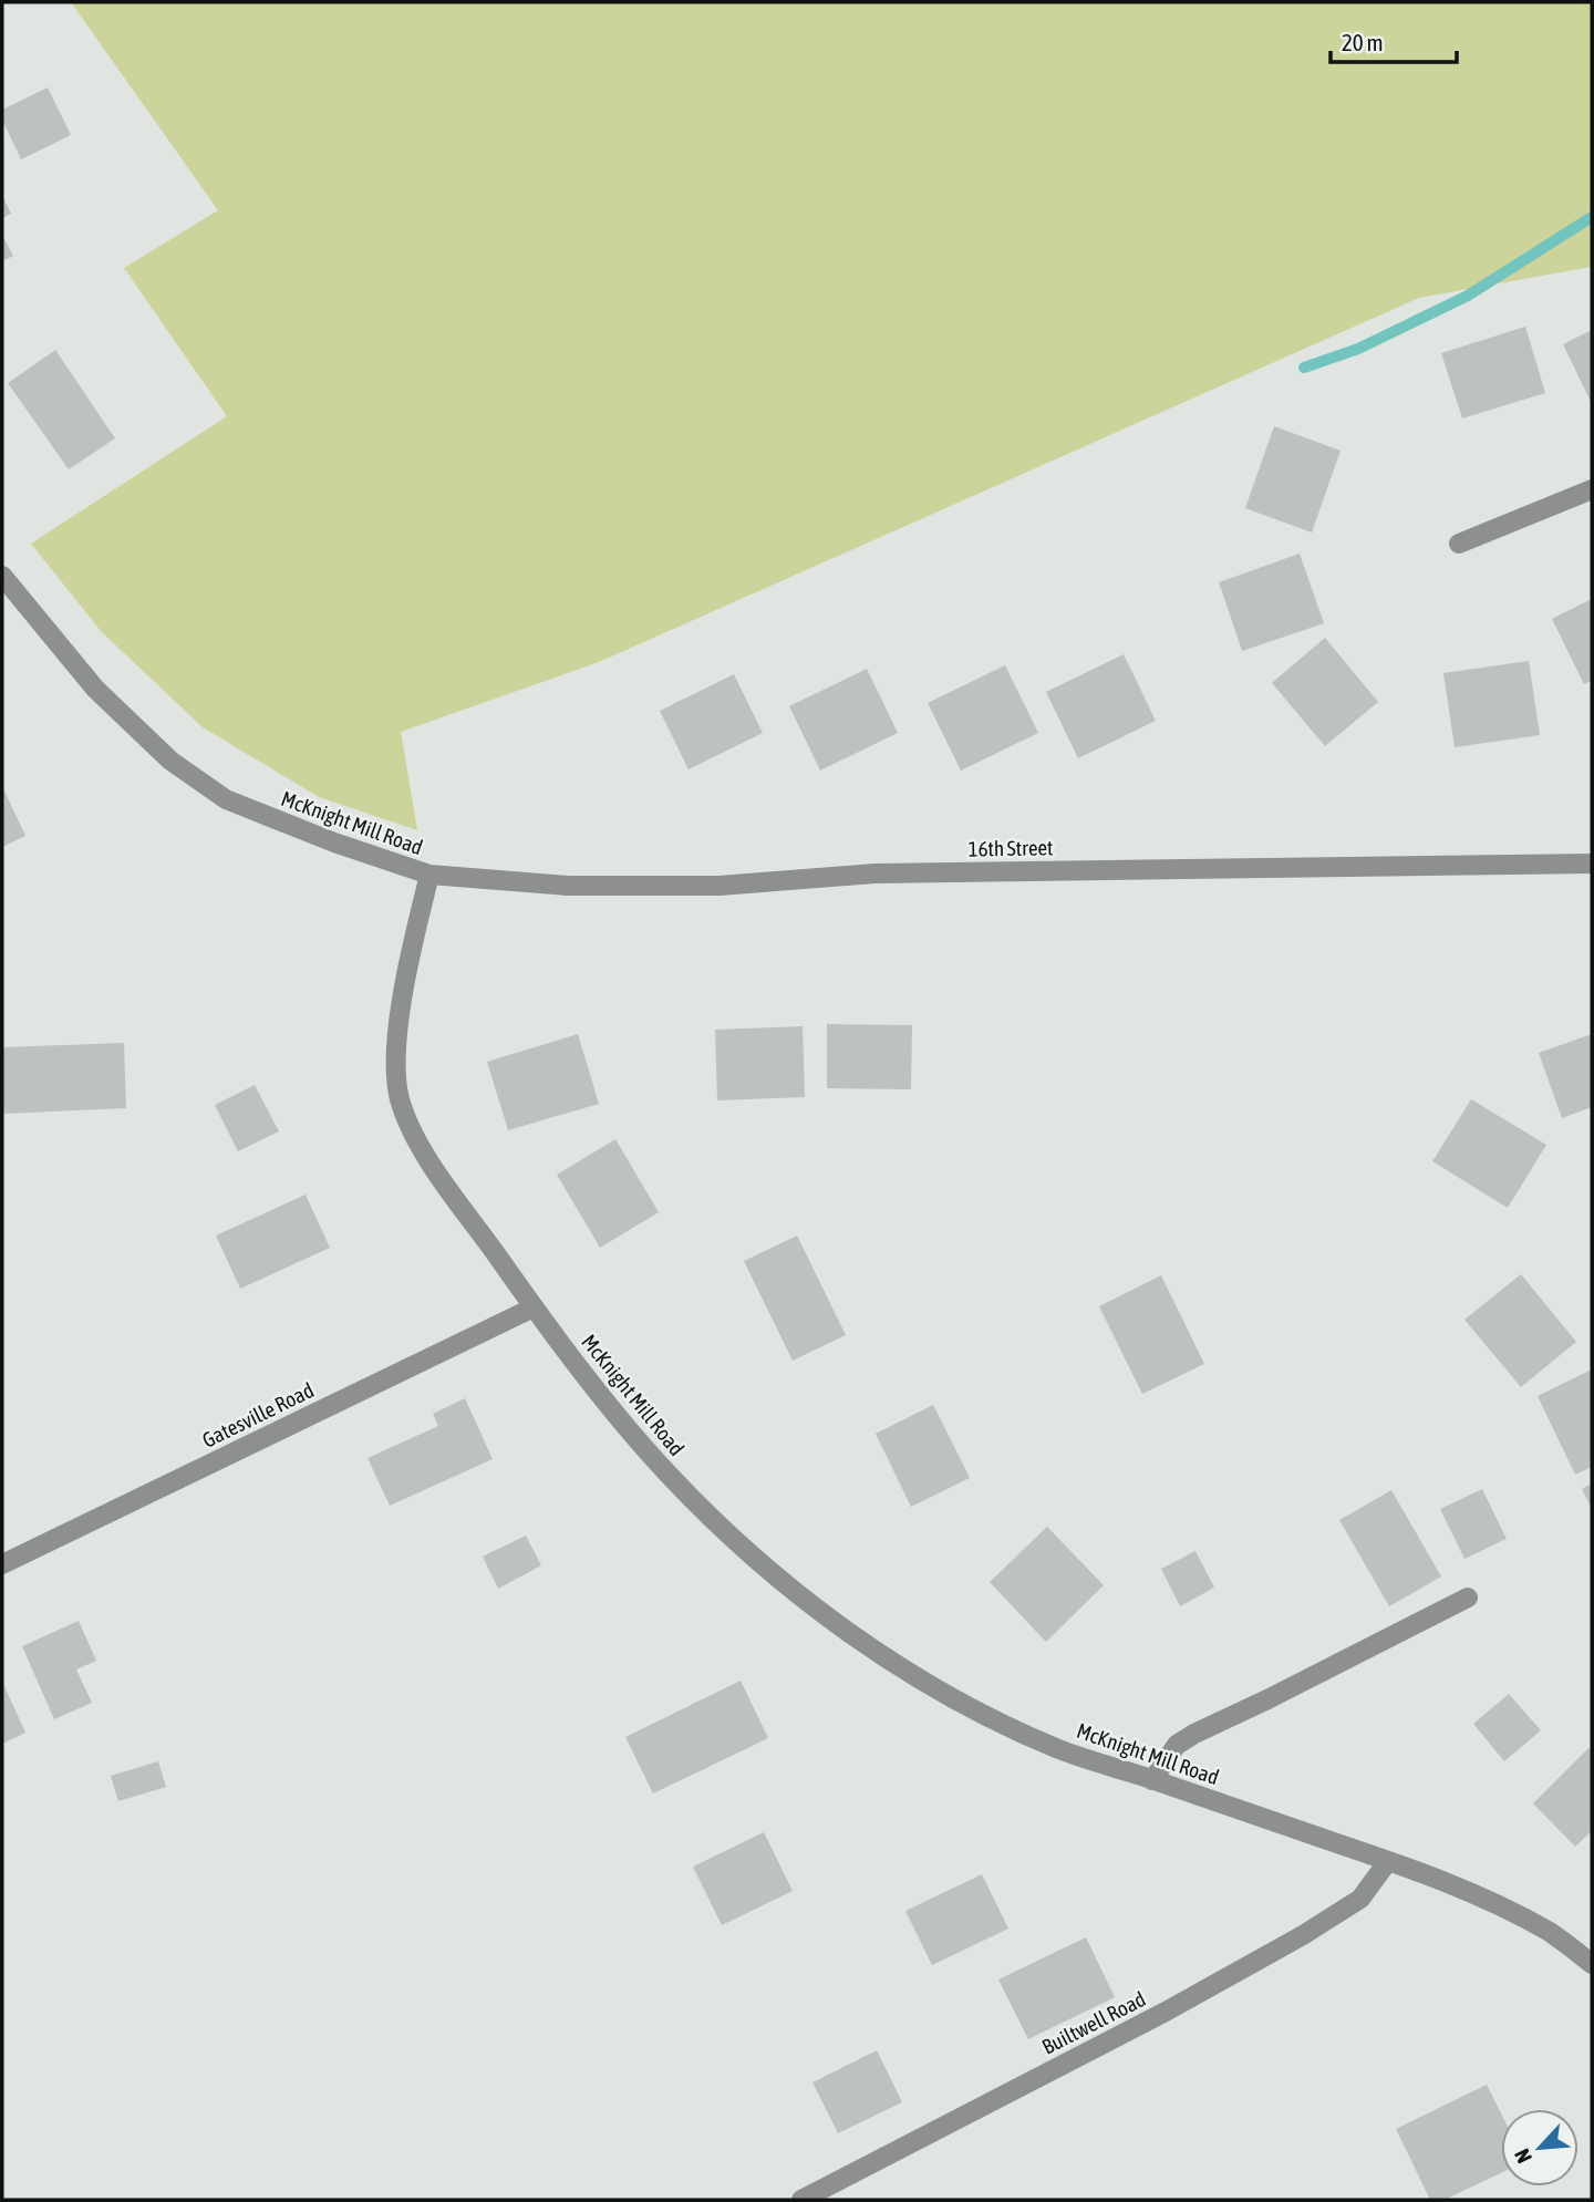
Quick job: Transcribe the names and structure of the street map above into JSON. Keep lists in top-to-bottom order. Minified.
{"streets":{"street":["McKnight Mill Road","16th Street","Gatesville Road","Builtwell Road"]},"crossings":[["McKnight Mill Road","16th Street"],["McKnight Mill Road","Gatesville Road"],["McKnight Mill Road","Builtwell Road"]],"scale_bar":"20 m","north":"bottom left"}
